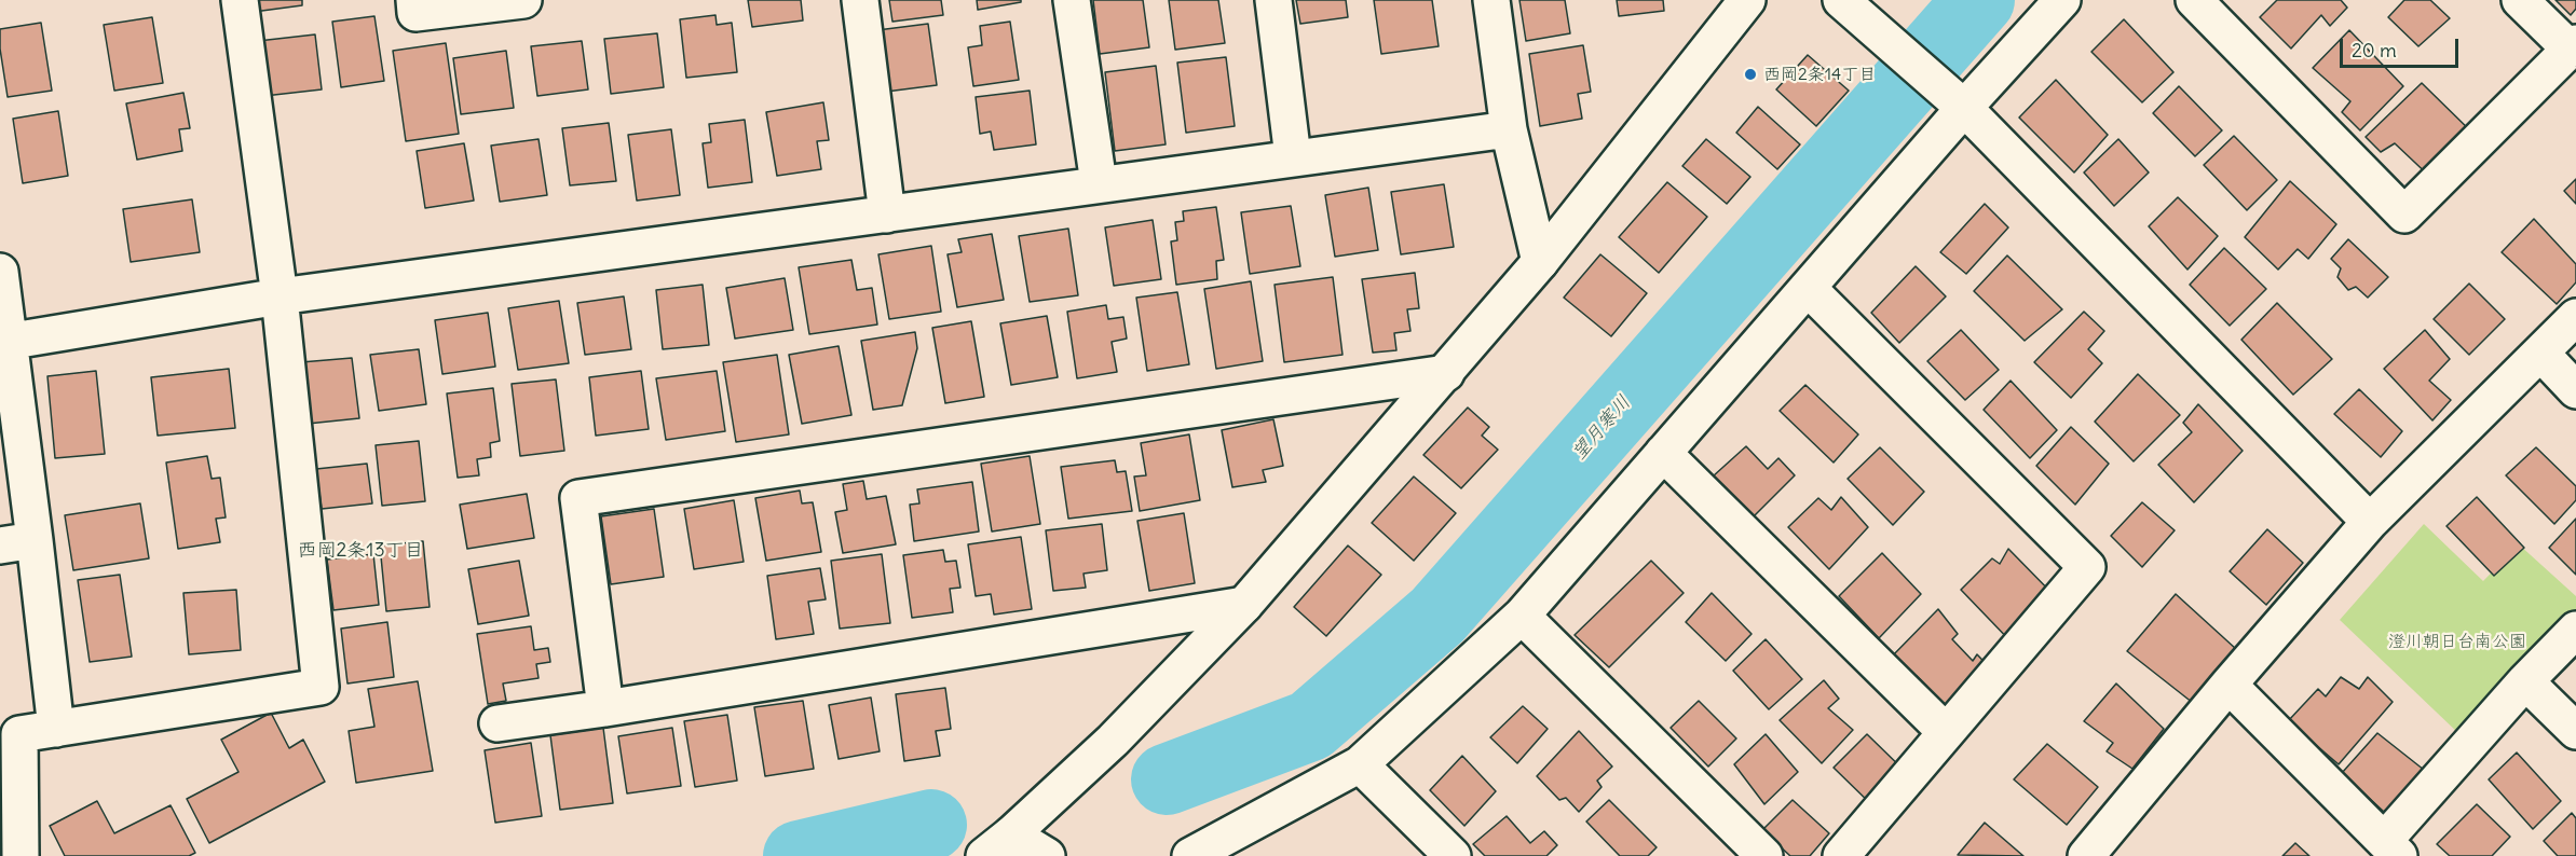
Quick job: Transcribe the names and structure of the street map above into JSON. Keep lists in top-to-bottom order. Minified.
{"districts":["西岡2条13丁目"],"water":["望月寒川"],"parks":["澄川朝日台南公園"],"places":["西岡2条14丁目"],"scale_bar":"20 m"}
